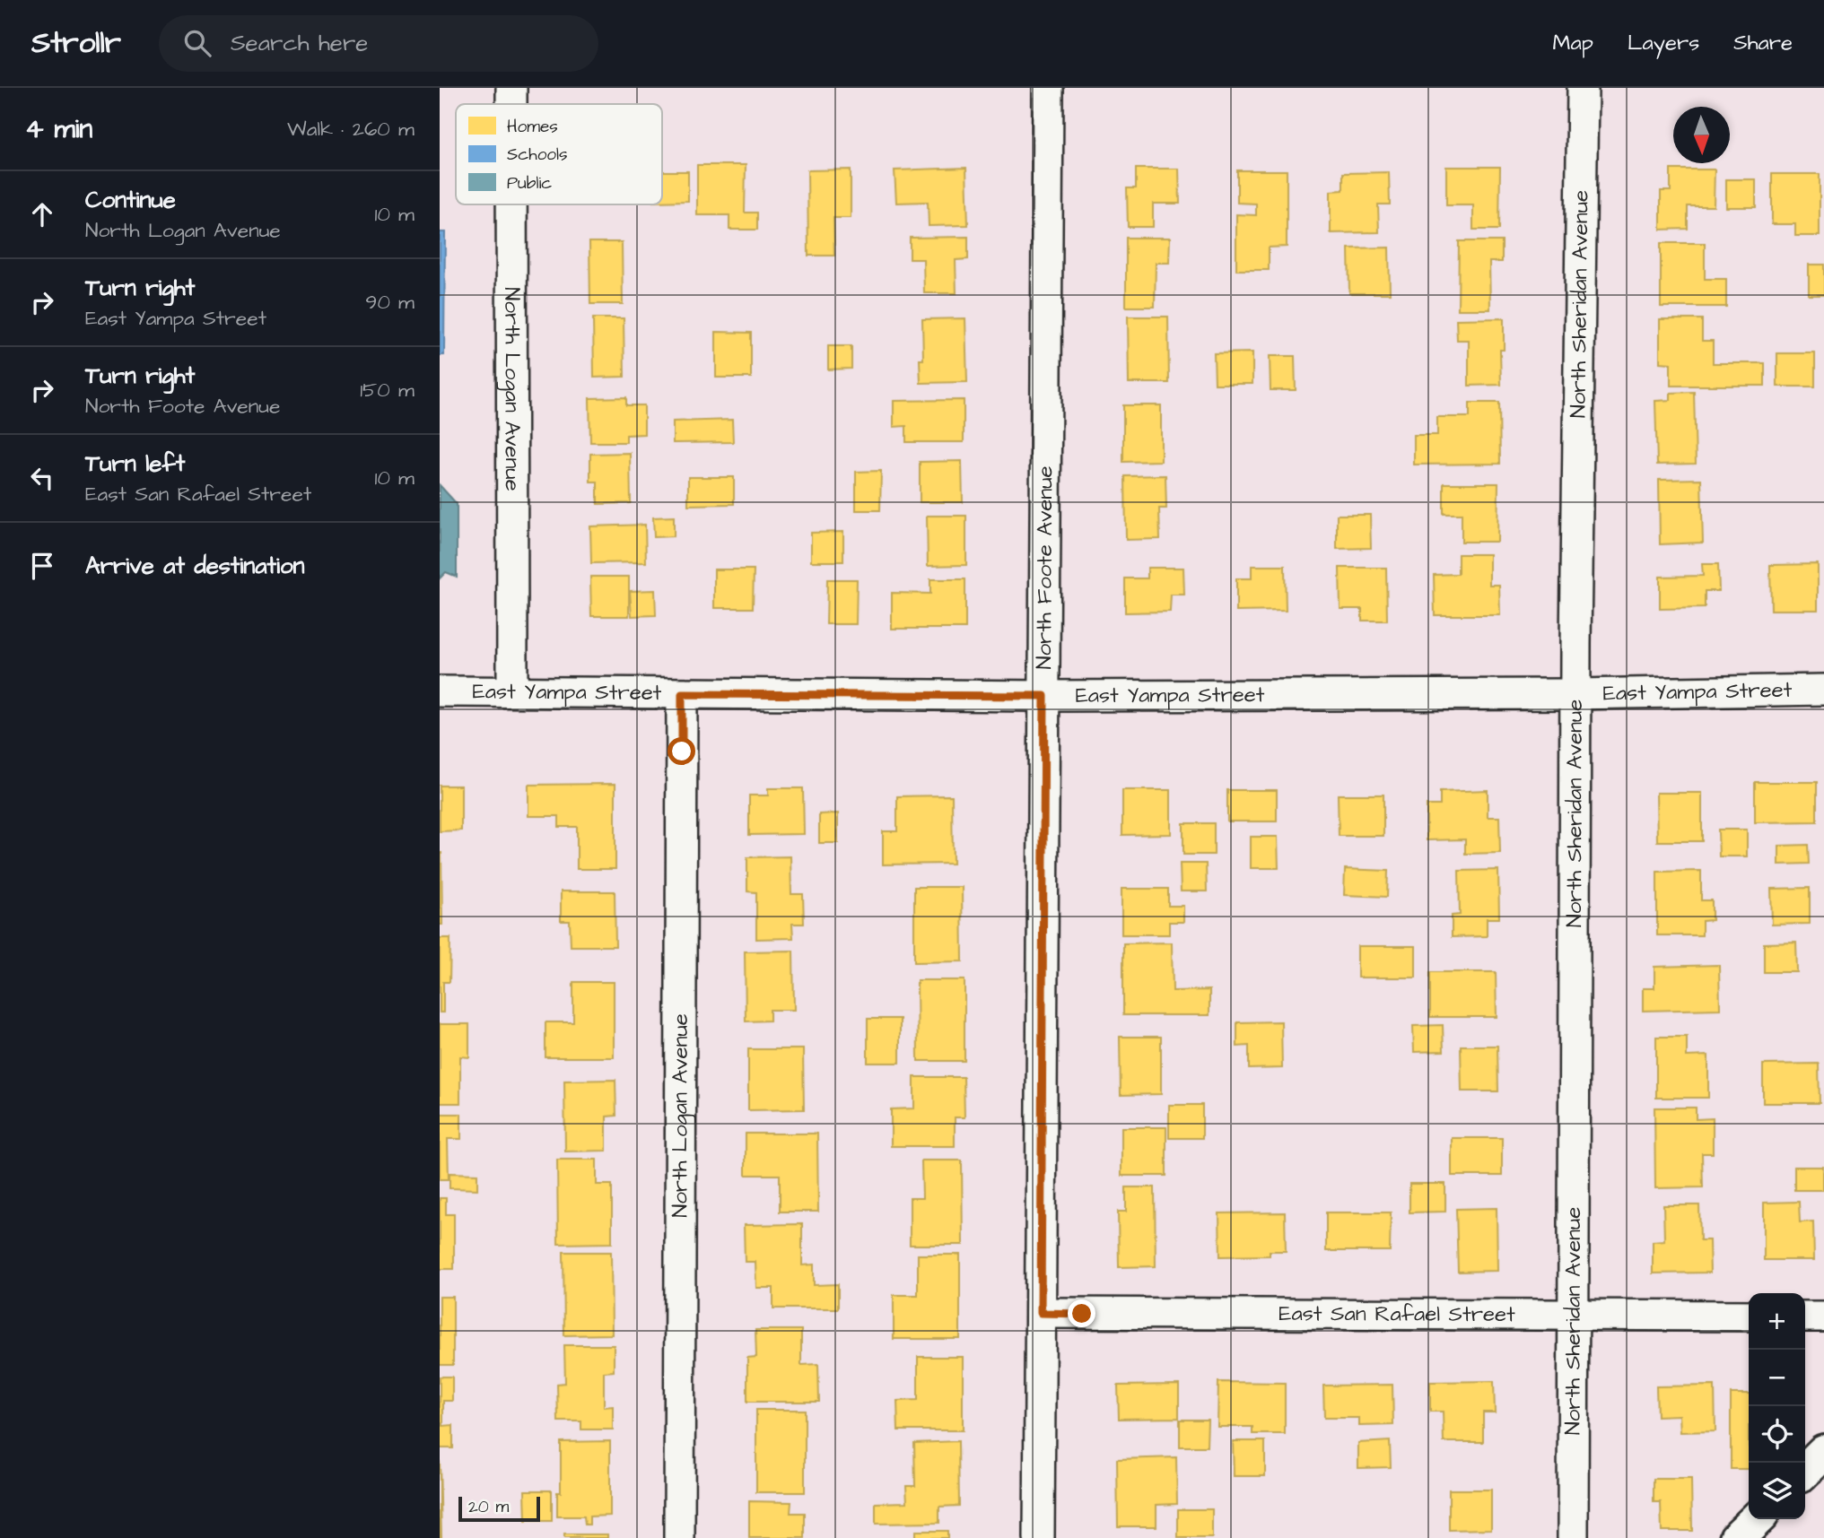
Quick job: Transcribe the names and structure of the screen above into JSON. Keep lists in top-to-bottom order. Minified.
{"streets":{"street":["North Sheridan Avenue","North Logan Avenue","North Foote Avenue","East Yampa Street","East San Rafael Street"]},"crossings":[["North Sheridan Avenue","East Yampa Street"],["North Sheridan Avenue","East San Rafael Street"],["North Logan Avenue","East Yampa Street"],["North Foote Avenue","East Yampa Street"],["North Foote Avenue","East San Rafael Street"]],"legend":["Homes","Schools","Public"],"scale_bar":"20 m","north":"bottom","page":{"header":"Strollr","search":"Search here","nav":["Map","Layers","Share"],"heading":["4 min","Walk · 260 m"],"list":[["Continue","North Logan Avenue","10 m"],["Turn right","East Yampa Street","90 m"],["Turn right","North Foote Avenue","150 m"],["Turn left","East San Rafael Street","10 m"],"Arrive at destination"],"map_buttons":["+","−"],"scale":"20 m"}}
